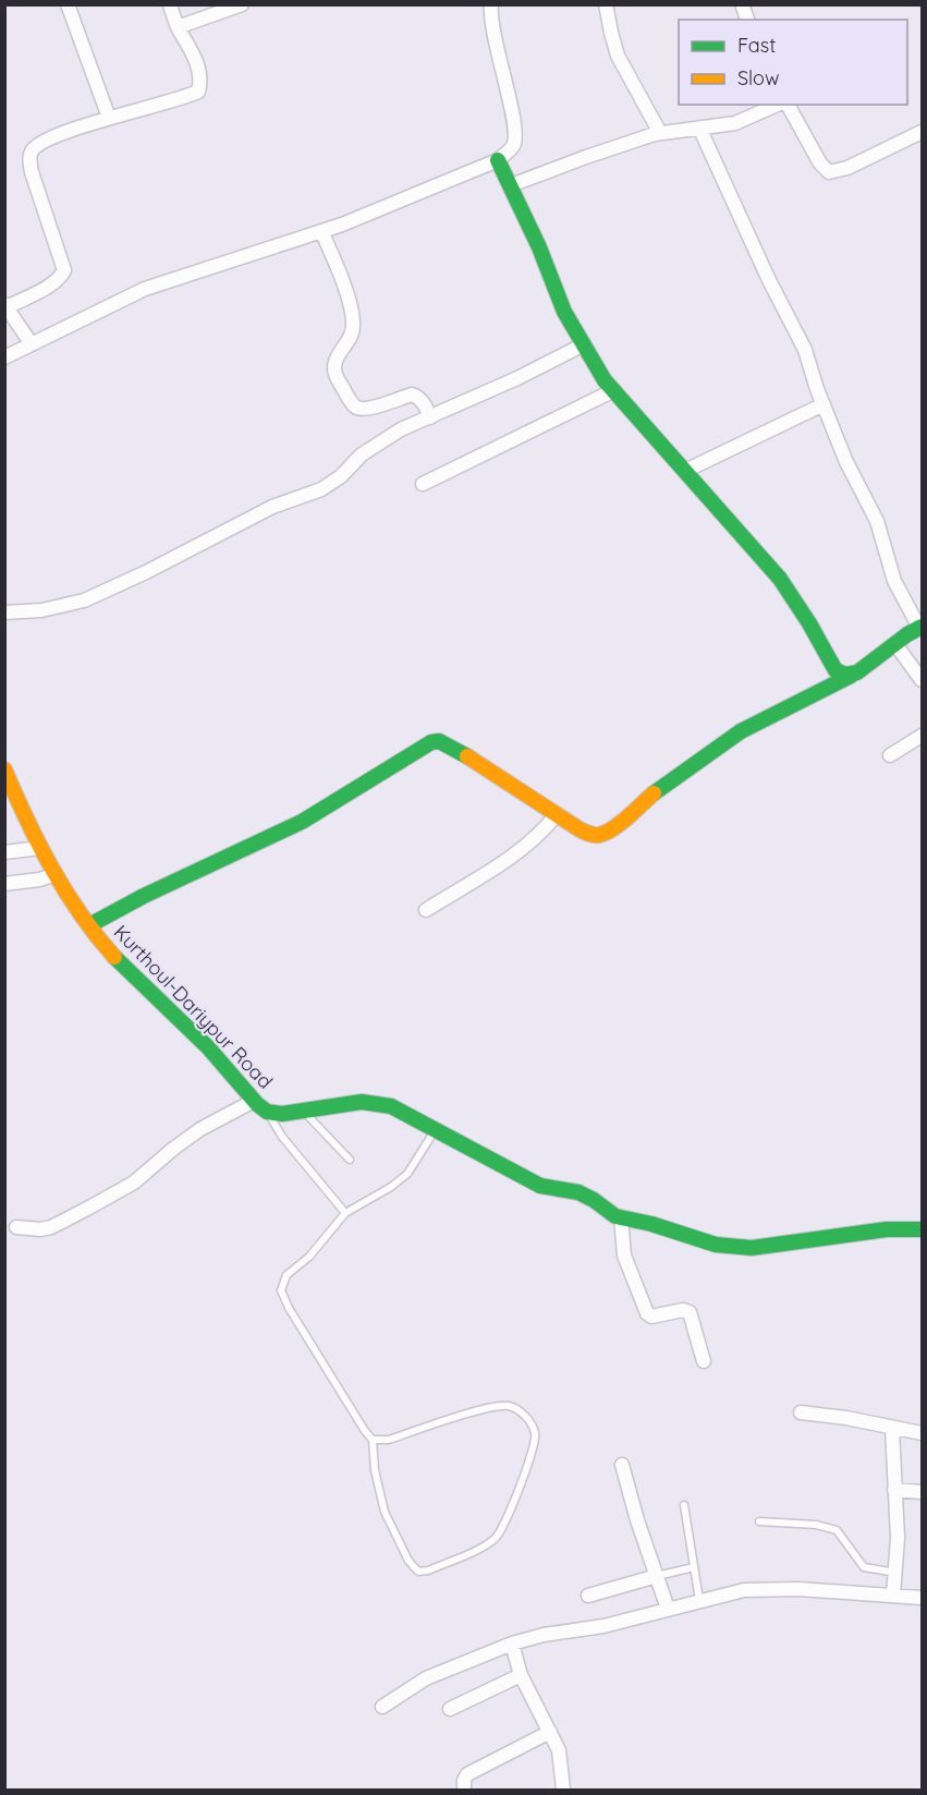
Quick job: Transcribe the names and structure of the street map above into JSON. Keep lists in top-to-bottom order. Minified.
{"streets":{"street":["Kurthoul-Dariypur Road"]},"legend":["Fast","Slow"]}
